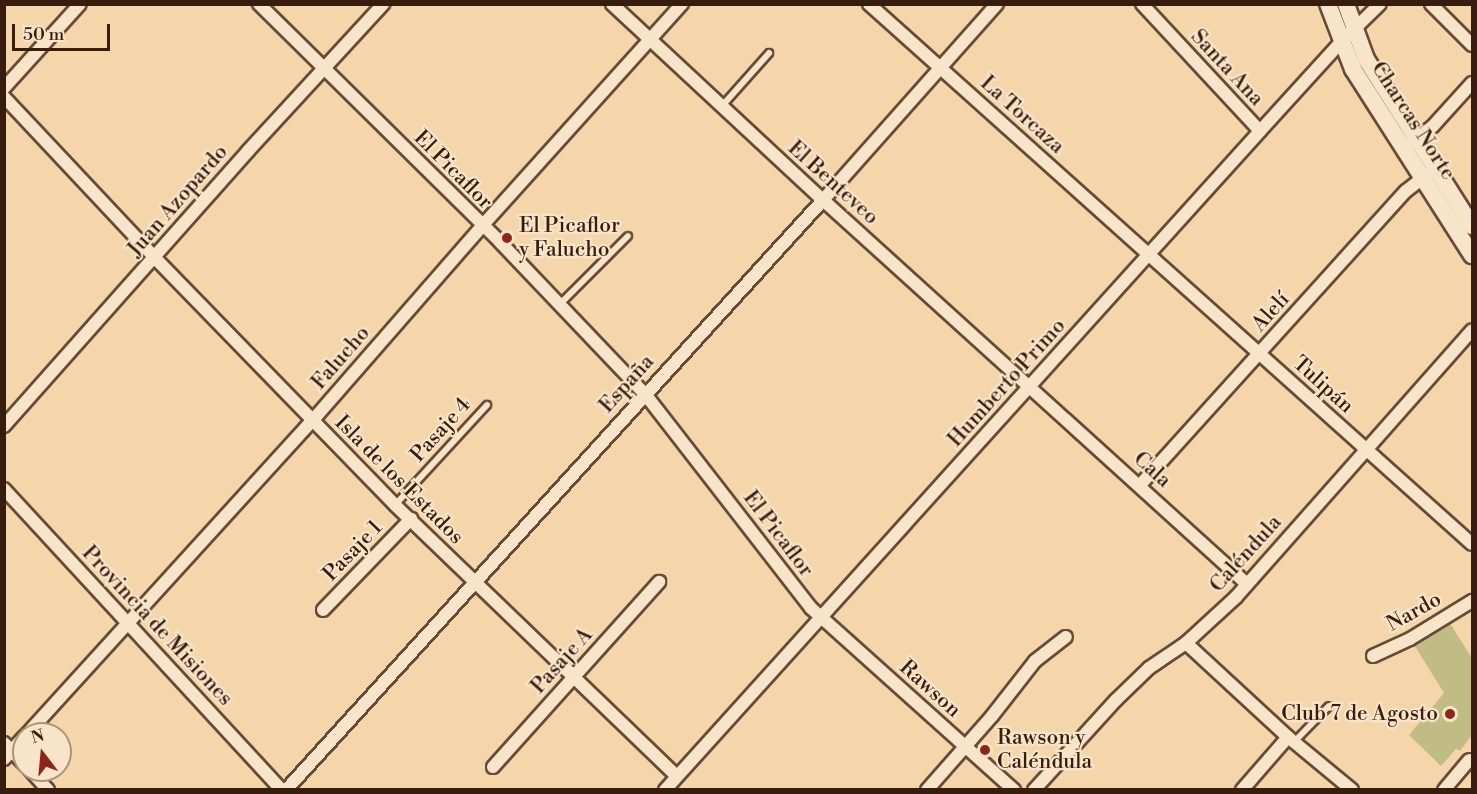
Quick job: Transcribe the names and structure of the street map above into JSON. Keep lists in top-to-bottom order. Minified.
{"streets":{"street":["Santa Ana","La Torcaza","Charcas Norte","El Picaflor","El Benteveo","Juan Azopardo","Alelí","Falucho","Humberto Primo","España","Tulipán","Cala","Isla de los Estados","Pasaje 1","Caléndula","Nardo","Provincia de Misiones","Pasaje A","Rawson"],"lane":["Pasaje 4"]},"crossings":[["Santa Ana","Humberto Primo"],["La Torcaza","Humberto Primo"],["La Torcaza","España"],["La Torcaza","Tulipán"],["Charcas Norte","Alelí"],["Charcas Norte","Humberto Primo"],["El Picaflor","Juan Azopardo"],["El Picaflor","Falucho"],["El Picaflor","Humberto Primo"],["El Picaflor","España"],["El Picaflor","Rawson"],["El Benteveo","Falucho"],["El Benteveo","Humberto Primo"],["El Benteveo","España"],["El Benteveo","Cala"],["Juan Azopardo","Isla de los Estados"],["Alelí","Tulipán"],["Alelí","Cala"],["Falucho","Isla de los Estados"],["Falucho","Provincia de Misiones"],["Humberto Primo","Tulipán"],["Humberto Primo","Cala"],["Humberto Primo","Isla de los Estados"],["Humberto Primo","Rawson"],["España","Isla de los Estados"],["España","Provincia de Misiones"],["Tulipán","Caléndula"],["Pasaje 4","Isla de los Estados"],["Cala","Caléndula"],["Isla de los Estados","Pasaje 1"],["Isla de los Estados","Pasaje A"]],"places":["El Picaflor y Falucho","Club 7 de Agosto","Rawson y Caléndula"],"scale_bar":"50 m","north":"top"}
